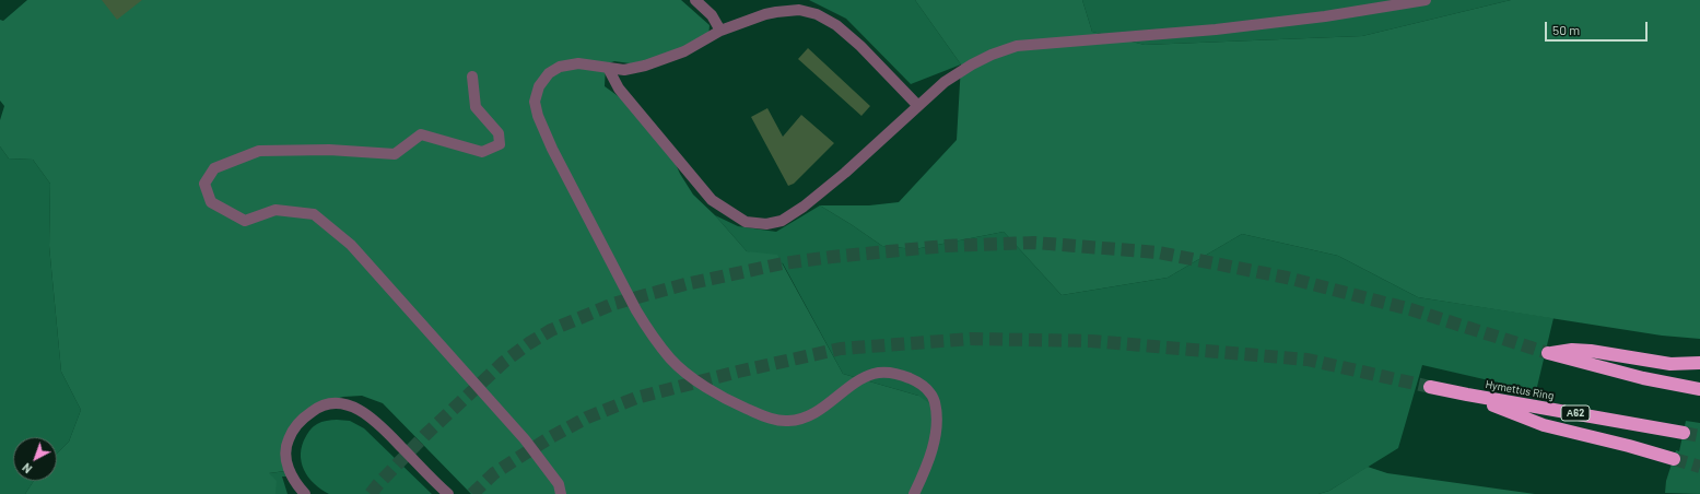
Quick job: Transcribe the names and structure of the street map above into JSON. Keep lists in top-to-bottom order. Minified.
{"streets":{"highway":["Hymettus Ring","Α62"]},"scale_bar":"50 m","north":"bottom left"}
